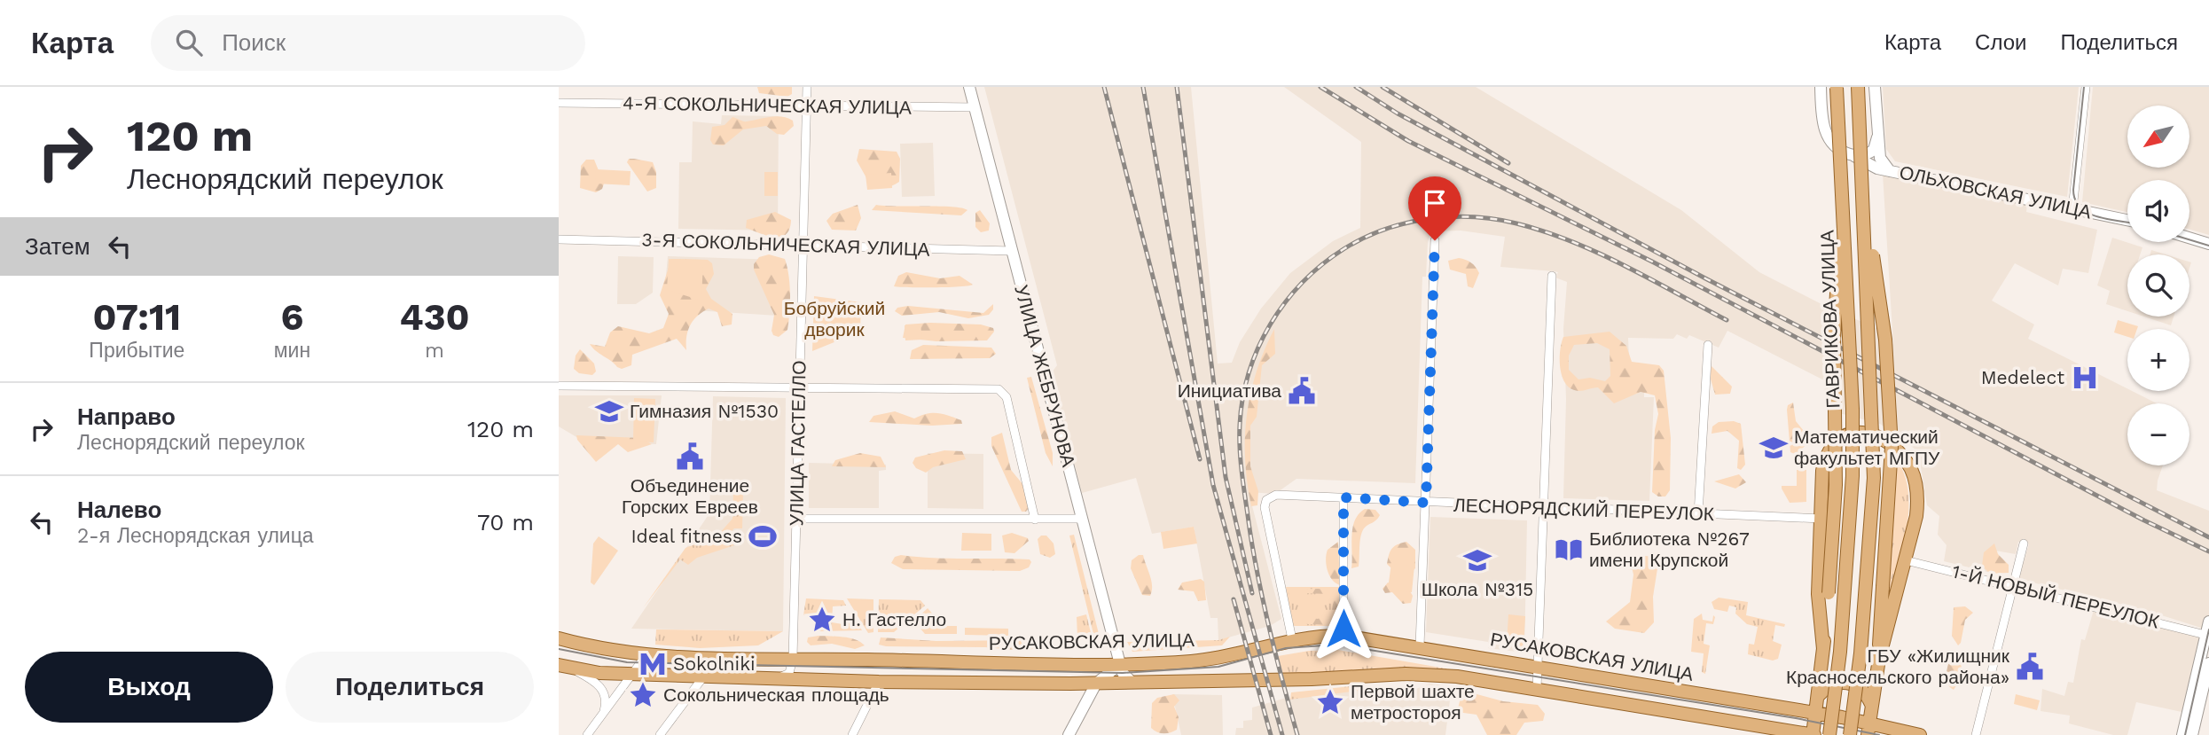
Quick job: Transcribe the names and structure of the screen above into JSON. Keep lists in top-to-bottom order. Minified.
{"streets":{"main road":["ГАВРИКОВА УЛИЦА","РУСАКОВСКАЯ УЛИЦА"],"street":["4-Я СОКОЛЬНИЧЕСКАЯ УЛИЦА","ОЛЬХОВСКАЯ УЛИЦА","3-Я СОКОЛЬНИЧЕСКАЯ УЛИЦА","УЛИЦА ЖЕБРУНОВА","УЛИЦА ГАСТЕЛЛО","ЛЕСНОРЯДСКИЙ ПЕРЕУЛОК","1-Й НОВЫЙ ПЕРЕУЛОК"]},"crossings":[["4-Я СОКОЛЬНИЧЕСКАЯ УЛИЦА","УЛИЦА ЖЕБРУНОВА"],["4-Я СОКОЛЬНИЧЕСКАЯ УЛИЦА","УЛИЦА ГАСТЕЛЛО"],["3-Я СОКОЛЬНИЧЕСКАЯ УЛИЦА","УЛИЦА ЖЕБРУНОВА"],["3-Я СОКОЛЬНИЧЕСКАЯ УЛИЦА","УЛИЦА ГАСТЕЛЛО"],["УЛИЦА ЖЕБРУНОВА","РУСАКОВСКАЯ УЛИЦА"],["УЛИЦА ГАСТЕЛЛО","РУСАКОВСКАЯ УЛИЦА"],["ЛЕСНОРЯДСКИЙ ПЕРЕУЛОК","РУСАКОВСКАЯ УЛИЦА"]],"parks":["Бобруйский дворик"],"places":{"hospital":["Medelect"],"public building":["Инициатива","Объединение Горских Евреев","ГБУ «Жилищник Красносельского района»"],"school or university":["Гимназия №1530","Математический факультет МГПУ","Школа №315"],"sports":["Ideal fitness"],"library":["Библиотека №267 имени Крупской"],"place":["Н. Гастелло","Сокольническая площадь","Первой шахте метростороя"],"metro station":["Sokolniki"]},"north":"bottom left","page":{"header":"Карта","search":"Поиск","nav":["Карта","Слои","Поделиться"],"turn":["120 m","Леснорядский переулок"],"map_buttons":["+","−"],"then":"Затем","eta":["07:11","Прибытие","6","мин","430","m"],"list":[{"name":"Направо","note":"Леснорядский переулок","value":"120 m"},{"name":"Налево","note":"2-я Леснорядская улица","value":"70 m"}],"buttons":["Выход","Поделиться"]}}
